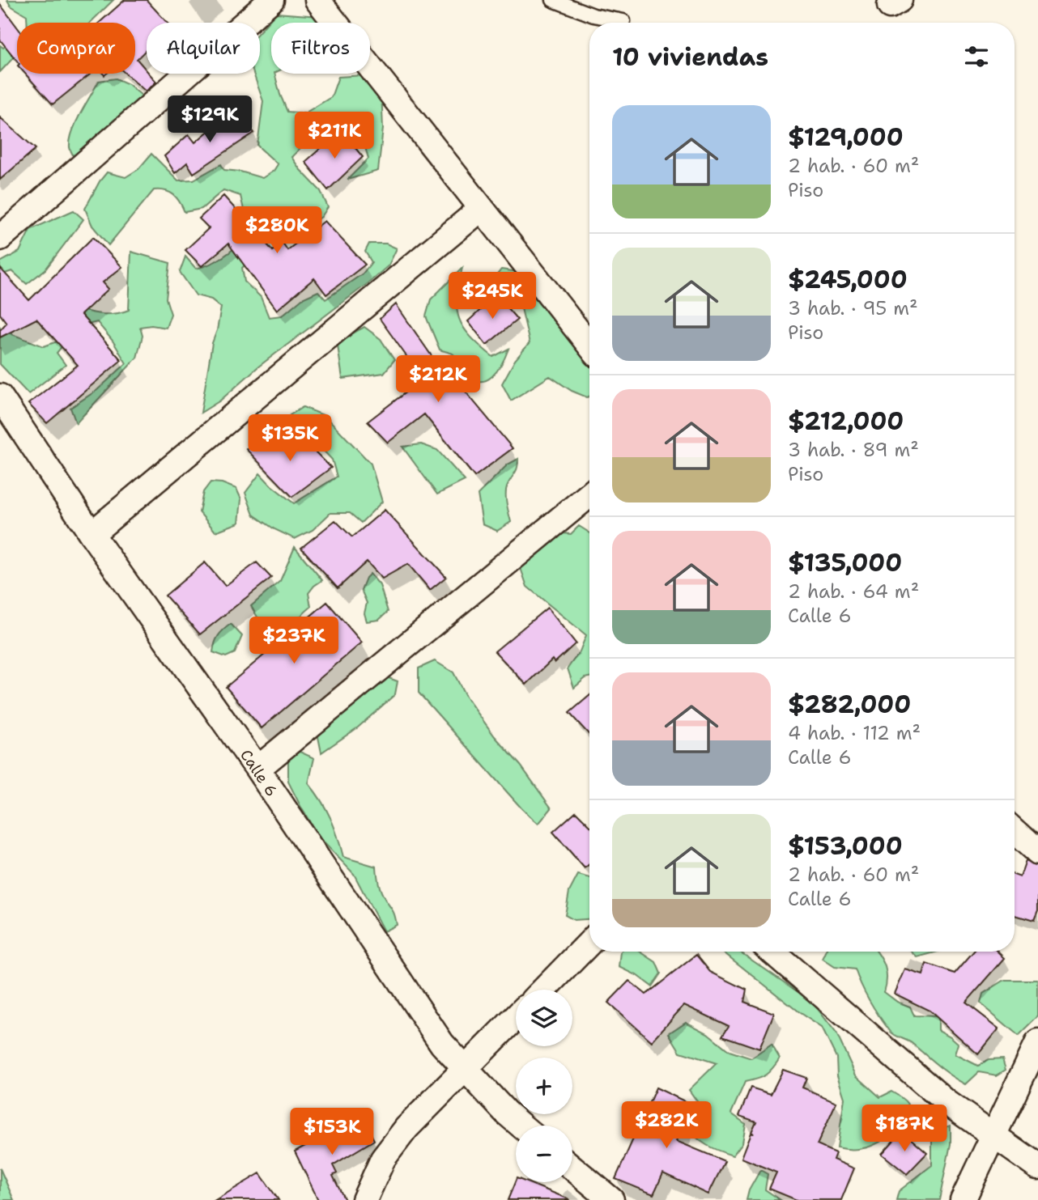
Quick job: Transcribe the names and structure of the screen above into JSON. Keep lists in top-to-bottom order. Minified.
{"streets":{"street":["Calle 6"]},"page":{"chip":["Comprar","Alquilar","Filtros"],"heading":"10 viviendas","list":[{"name":"$129,000","note":"2 hab. · 60 m² · Piso"},{"name":"$245,000","note":"3 hab. · 95 m² · Piso"},{"name":"$212,000","note":"3 hab. · 89 m² · Piso"},{"name":"$135,000","note":"2 hab. · 64 m² · Calle 6"},{"name":"$282,000","note":"4 hab. · 112 m² · Calle 6"},{"name":"$153,000","note":"2 hab. · 60 m² · Calle 6"}],"price":["$129K","$211K","$280K","$245K","$212K","$135K","$237K","$282K","$187K","$153K"],"map_buttons":["+","−"]}}
